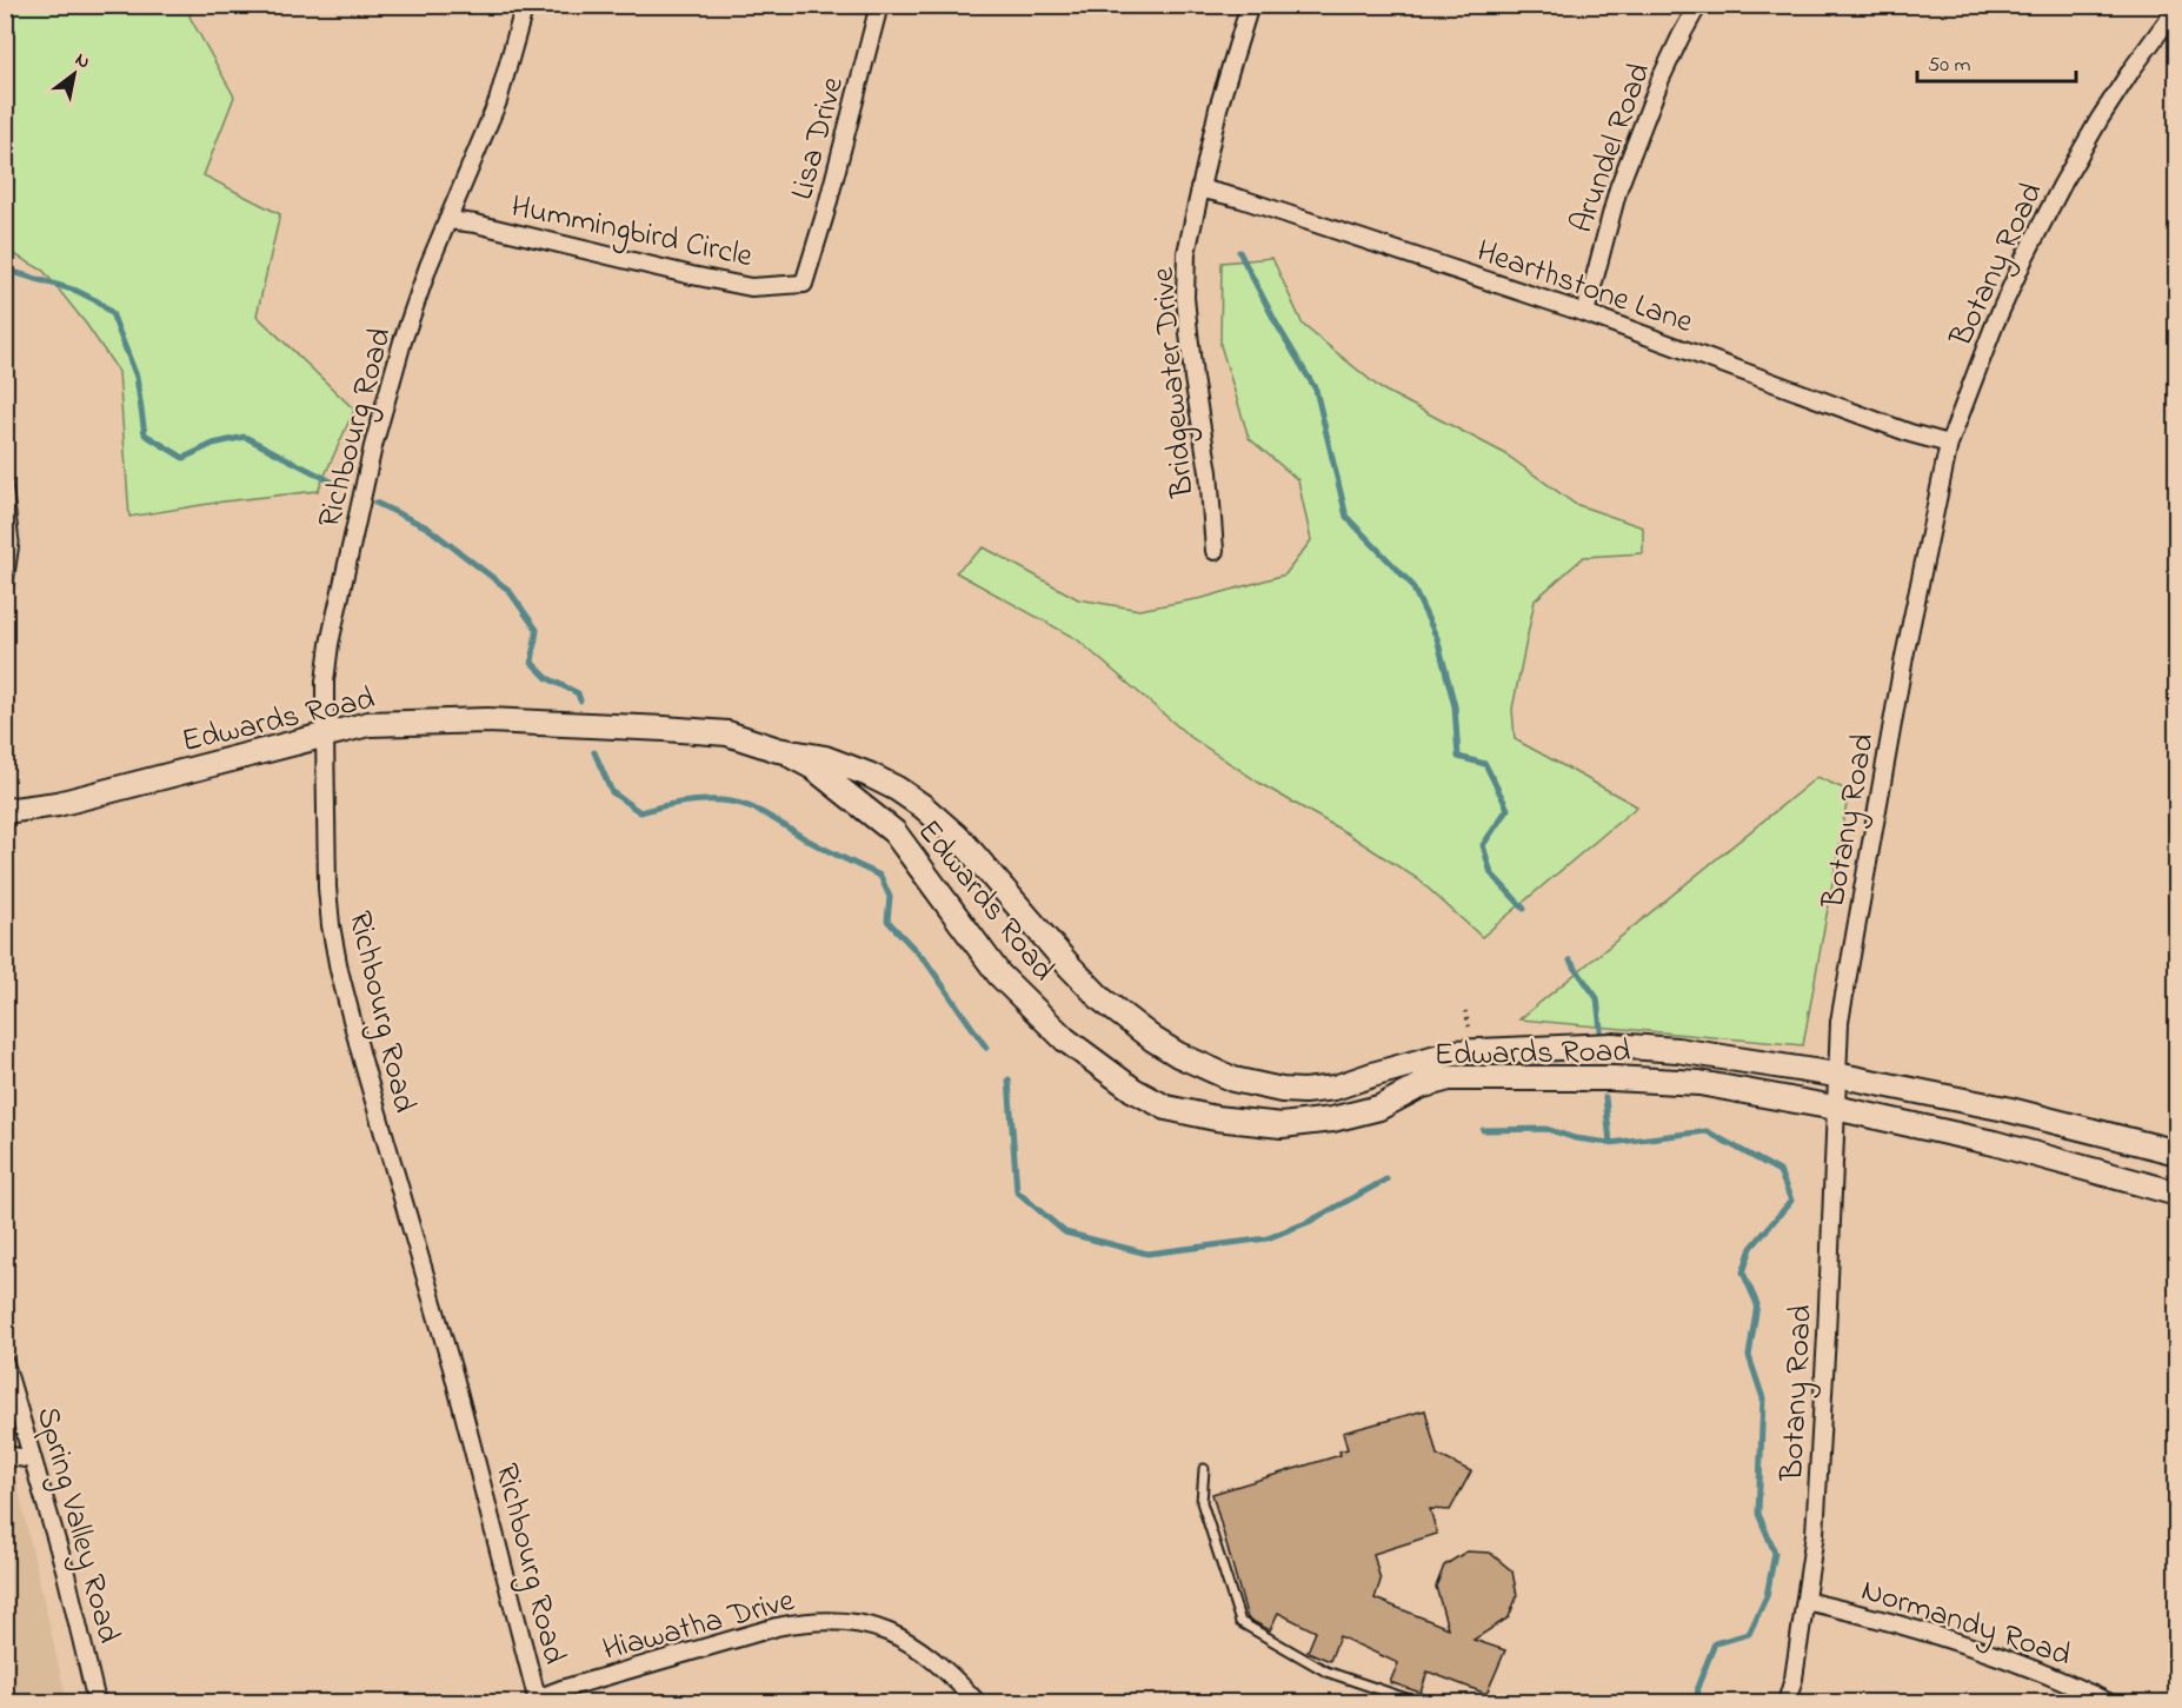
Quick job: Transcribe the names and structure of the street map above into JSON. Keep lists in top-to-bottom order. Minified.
{"streets":{"street":["Lisa Drive","Arundel Road","Hummingbird Circle","Botany Road","Hearthstone Lane","Bridgewater Drive","Richbourg Road","Edwards Road","Spring Valley Road","Normandy Road","Hiawatha Drive"]},"crossings":[["Lisa Drive","Hummingbird Circle"],["Arundel Road","Hearthstone Lane"],["Hummingbird Circle","Richbourg Road"],["Botany Road","Hearthstone Lane"],["Botany Road","Edwards Road"],["Botany Road","Normandy Road"],["Hearthstone Lane","Bridgewater Drive"],["Richbourg Road","Edwards Road"],["Richbourg Road","Hiawatha Drive"]],"scale_bar":"50 m","north":"top right"}
